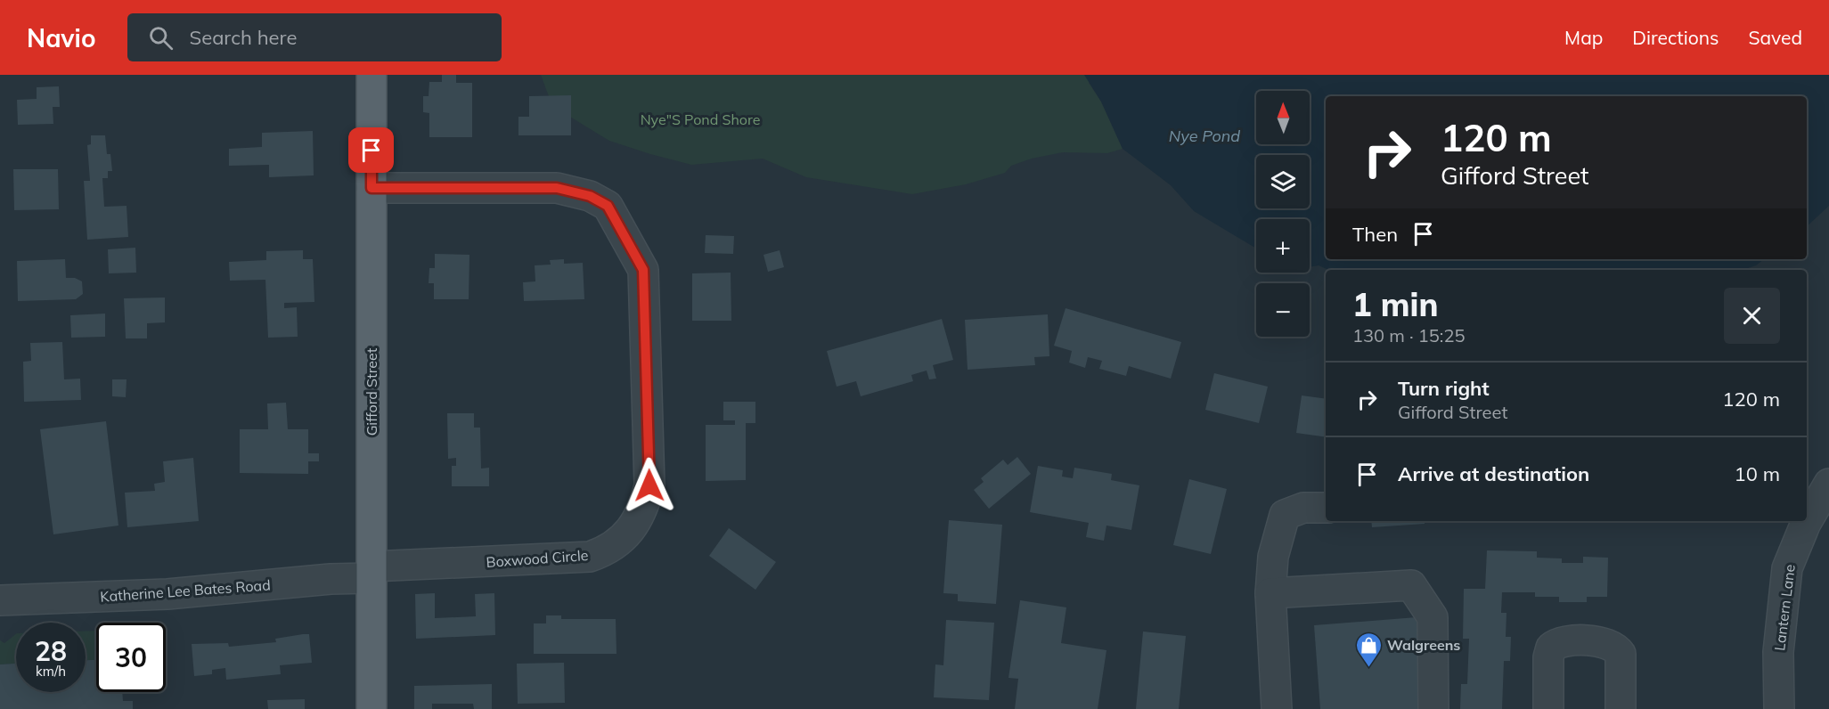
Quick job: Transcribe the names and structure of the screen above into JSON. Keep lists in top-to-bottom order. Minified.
{"streets":{"main road":["Gifford Street"],"street":["Boxwood Circle","Katherine Lee Bates Road","Lantern Lane"]},"crossings":[["Gifford Street","Boxwood Circle"],["Gifford Street","Katherine Lee Bates Road"],["Boxwood Circle","Katherine Lee Bates Road"]],"water":["Nye Pond"],"parks":["Nye\"S Pond Shore"],"places":{"shop":["Walgreens"]},"north":"top","page":{"header":"Navio","search":"Search here","nav":["Map","Directions","Saved"],"map_buttons":["+","−"],"turn":["120 m","Gifford Street"],"then":"Then","heading":["1 min","130 m · 15:25"],"list":[{"name":"Turn right","note":"Gifford Street","value":"120 m"},{"name":"Arrive at destination","value":"10 m"}],"speed":"28 km/h","limit":"30"}}
